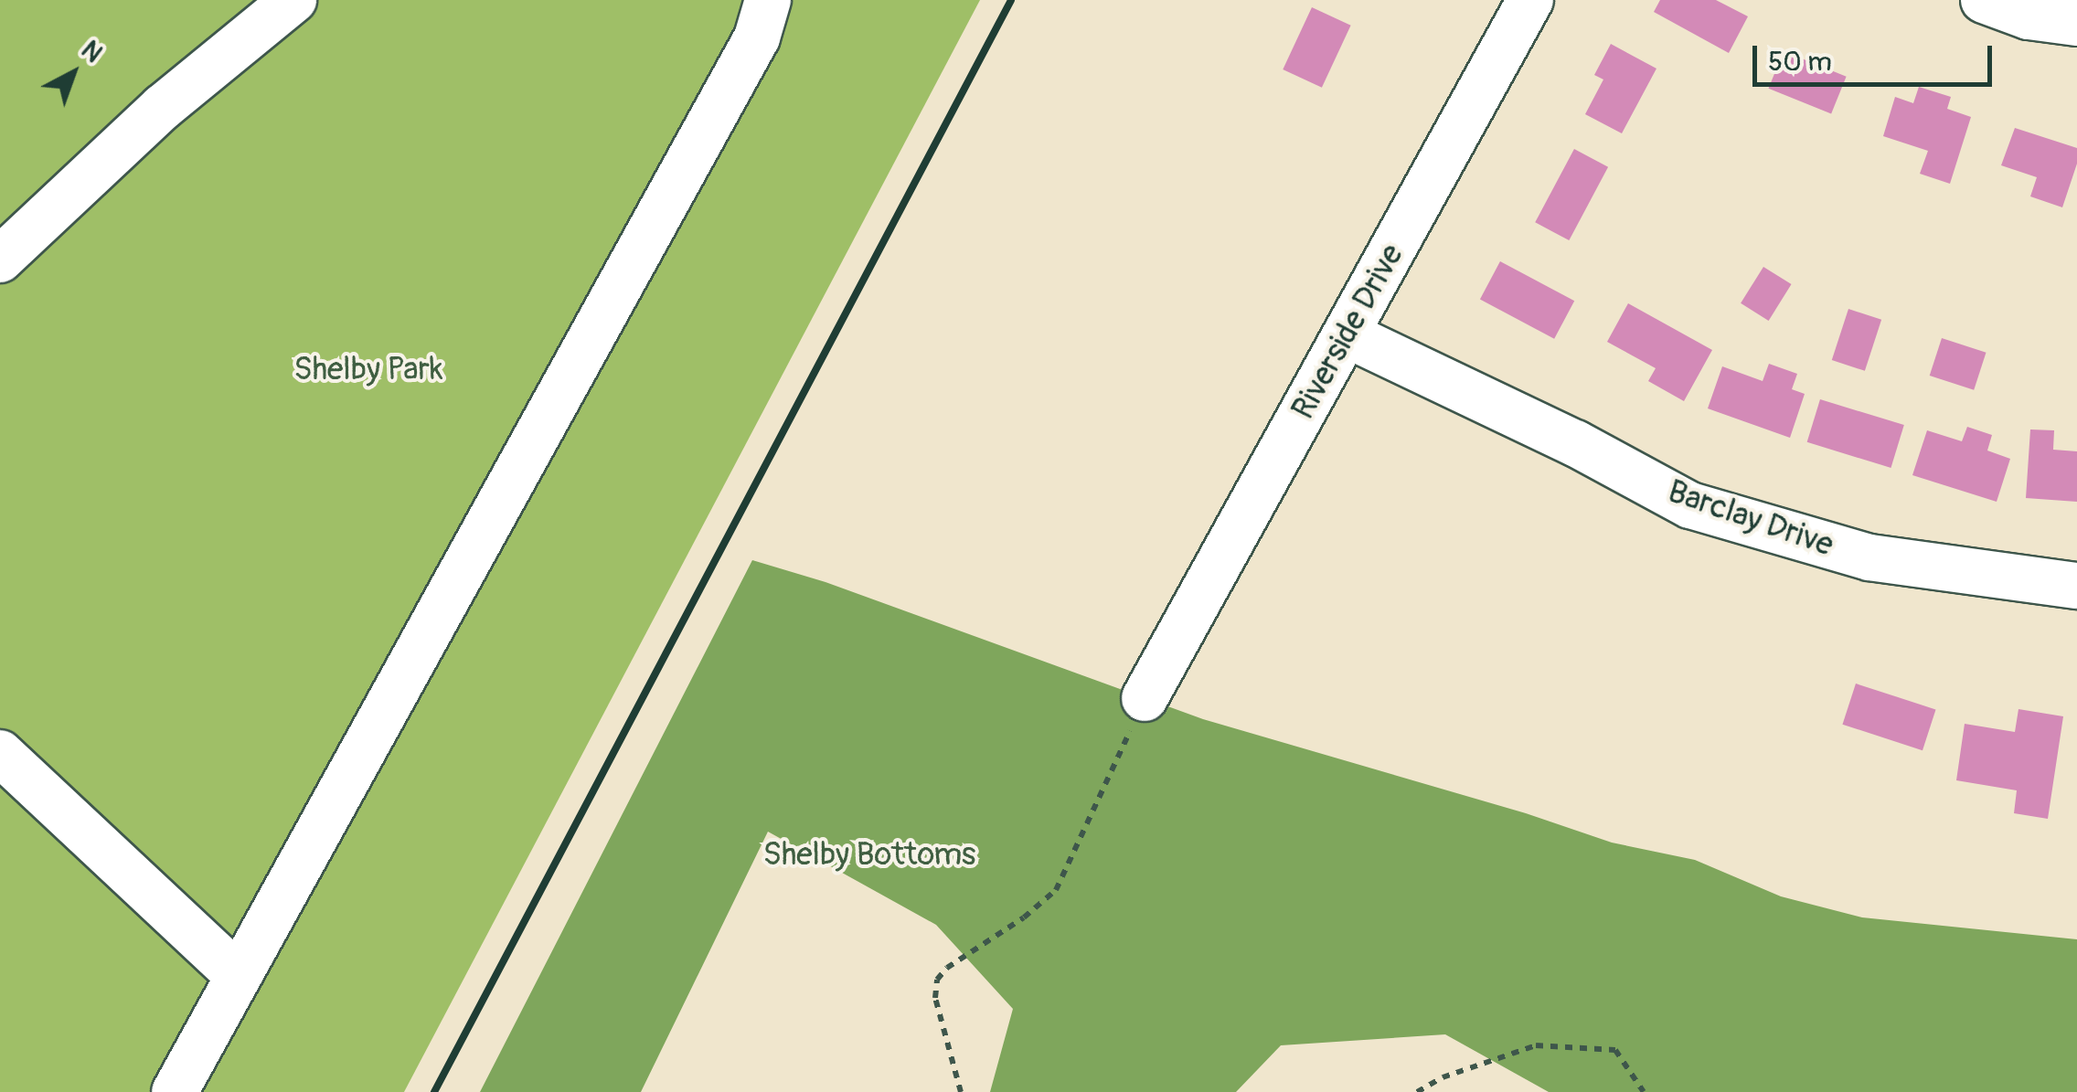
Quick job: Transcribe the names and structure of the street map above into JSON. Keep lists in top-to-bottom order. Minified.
{"streets":{"street":["Riverside Drive","Barclay Drive"]},"crossings":[["Riverside Drive","Barclay Drive"]],"parks":["Shelby Park","Shelby Bottoms"],"scale_bar":"50 m","north":"top right"}
